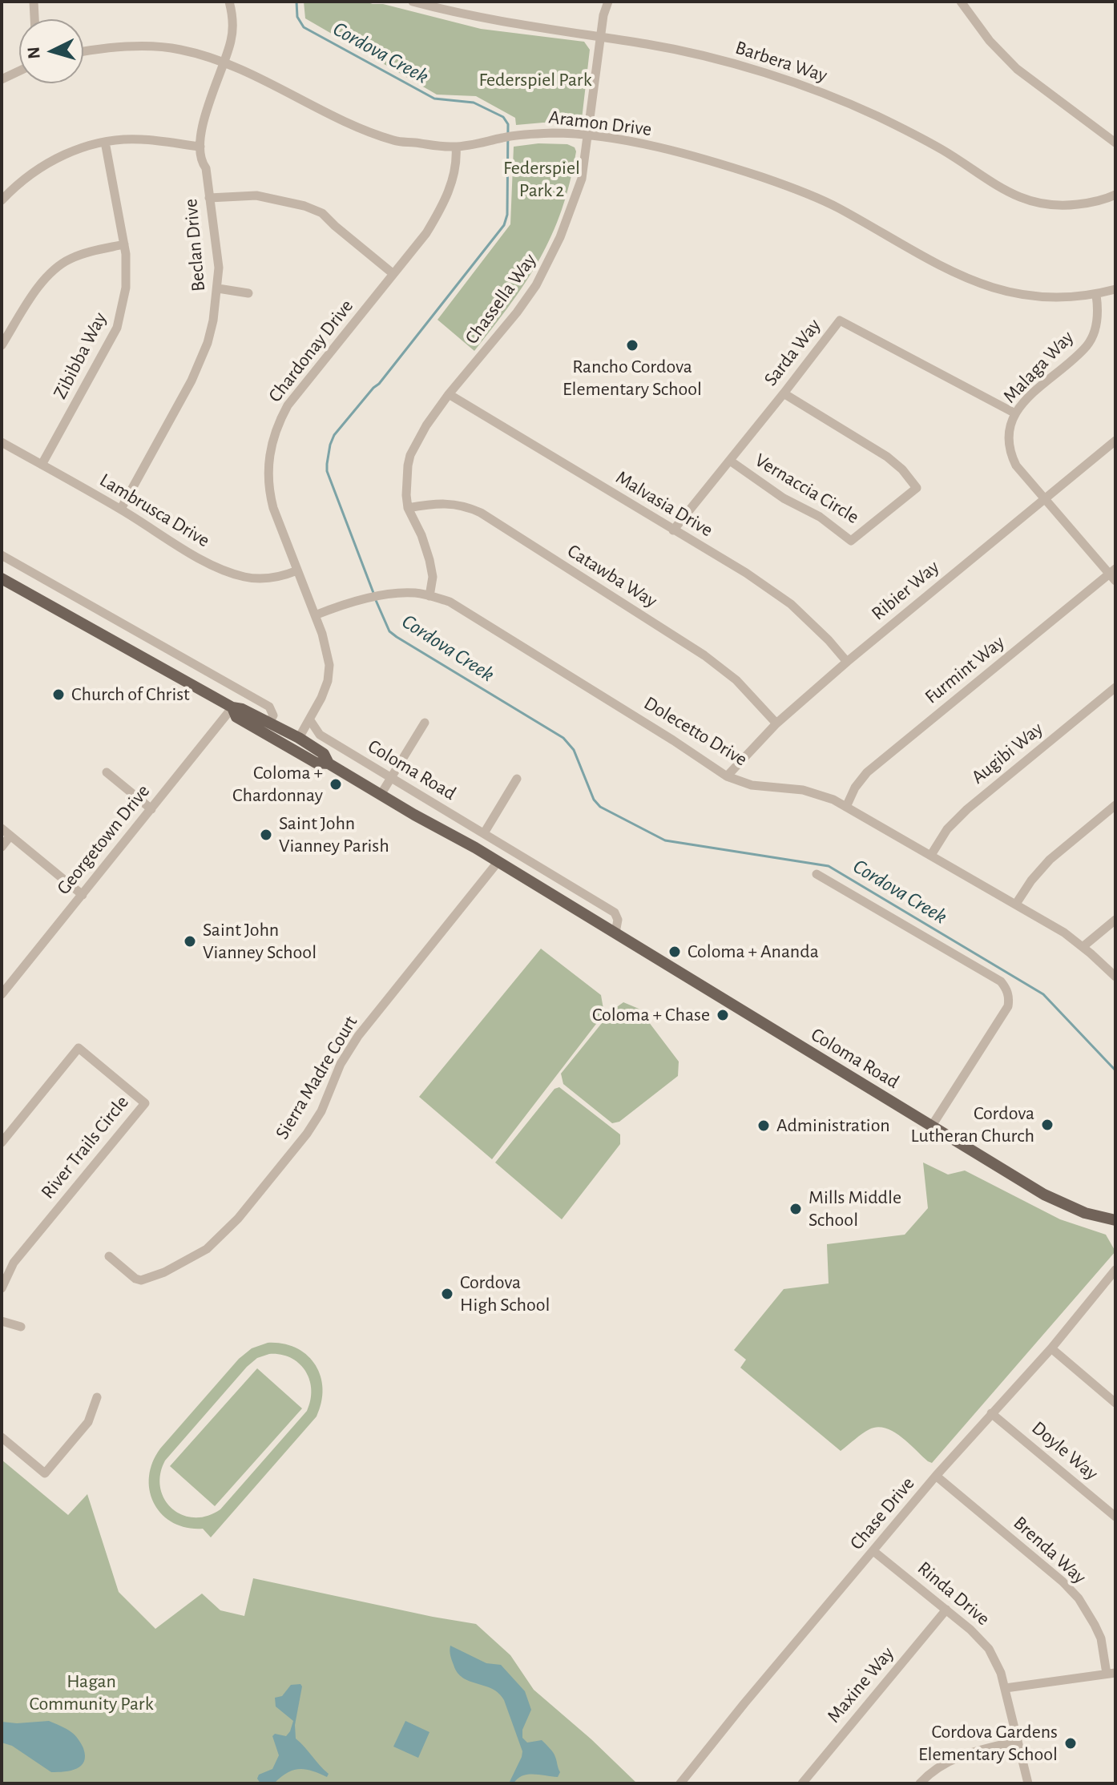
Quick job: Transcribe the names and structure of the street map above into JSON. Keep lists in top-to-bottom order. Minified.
{"streets":{"main road":["Coloma Road"],"street":["Barbera Way","Aramon Drive","Beclan Drive","Chassella Way","Chardonay Drive","Sarda Way","Zibibba Way","Malaga Way","Vernaccia Circle","Malvasia Drive","Lambrusca Drive","Catawba Way","Ribier Way","Furmint Way","Dolecetto Drive","Augibi Way","Georgetown Drive","Sierra Madre Court","River Trails Circle","Doyle Way","Chase Drive","Brenda Way","Rinda Drive","Maxine Way"]},"crossings":[["Barbera Way","Chassella Way"],["Aramon Drive","Beclan Drive"],["Aramon Drive","Chassella Way"],["Aramon Drive","Chardonay Drive"],["Aramon Drive","Malaga Way"],["Beclan Drive","Lambrusca Drive"],["Chassella Way","Malvasia Drive"],["Chassella Way","Catawba Way"],["Chassella Way","Dolecetto Drive"],["Chardonay Drive","Lambrusca Drive"],["Chardonay Drive","Dolecetto Drive"],["Chardonay Drive","Coloma Road"],["Sarda Way","Malaga Way"],["Sarda Way","Vernaccia Circle"],["Sarda Way","Malvasia Drive"],["Zibibba Way","Lambrusca Drive"],["Malaga Way","Ribier Way"],["Malaga Way","Furmint Way"],["Malvasia Drive","Ribier Way"],["Catawba Way","Ribier Way"],["Ribier Way","Dolecetto Drive"],["Furmint Way","Dolecetto Drive"],["Dolecetto Drive","Augibi Way"],["Coloma Road","Georgetown Drive"],["Coloma Road","Sierra Madre Court"],["Doyle Way","Chase Drive"],["Chase Drive","Brenda Way"],["Chase Drive","Rinda Drive"],["Rinda Drive","Maxine Way"]],"water":["Cordova Creek"],"parks":["Federspiel Park","Federspiel Park 2","Hagan Community Park"],"places":["Rancho Cordova Elementary School","Church of Christ","Coloma + Chardonnay","Saint John Vianney Parish","Saint John Vianney School","Coloma + Ananda","Coloma + Chase","Cordova Lutheran Church","Administration","Mills Middle School","Cordova High School","Cordova Gardens Elementary School"],"north":"left"}
